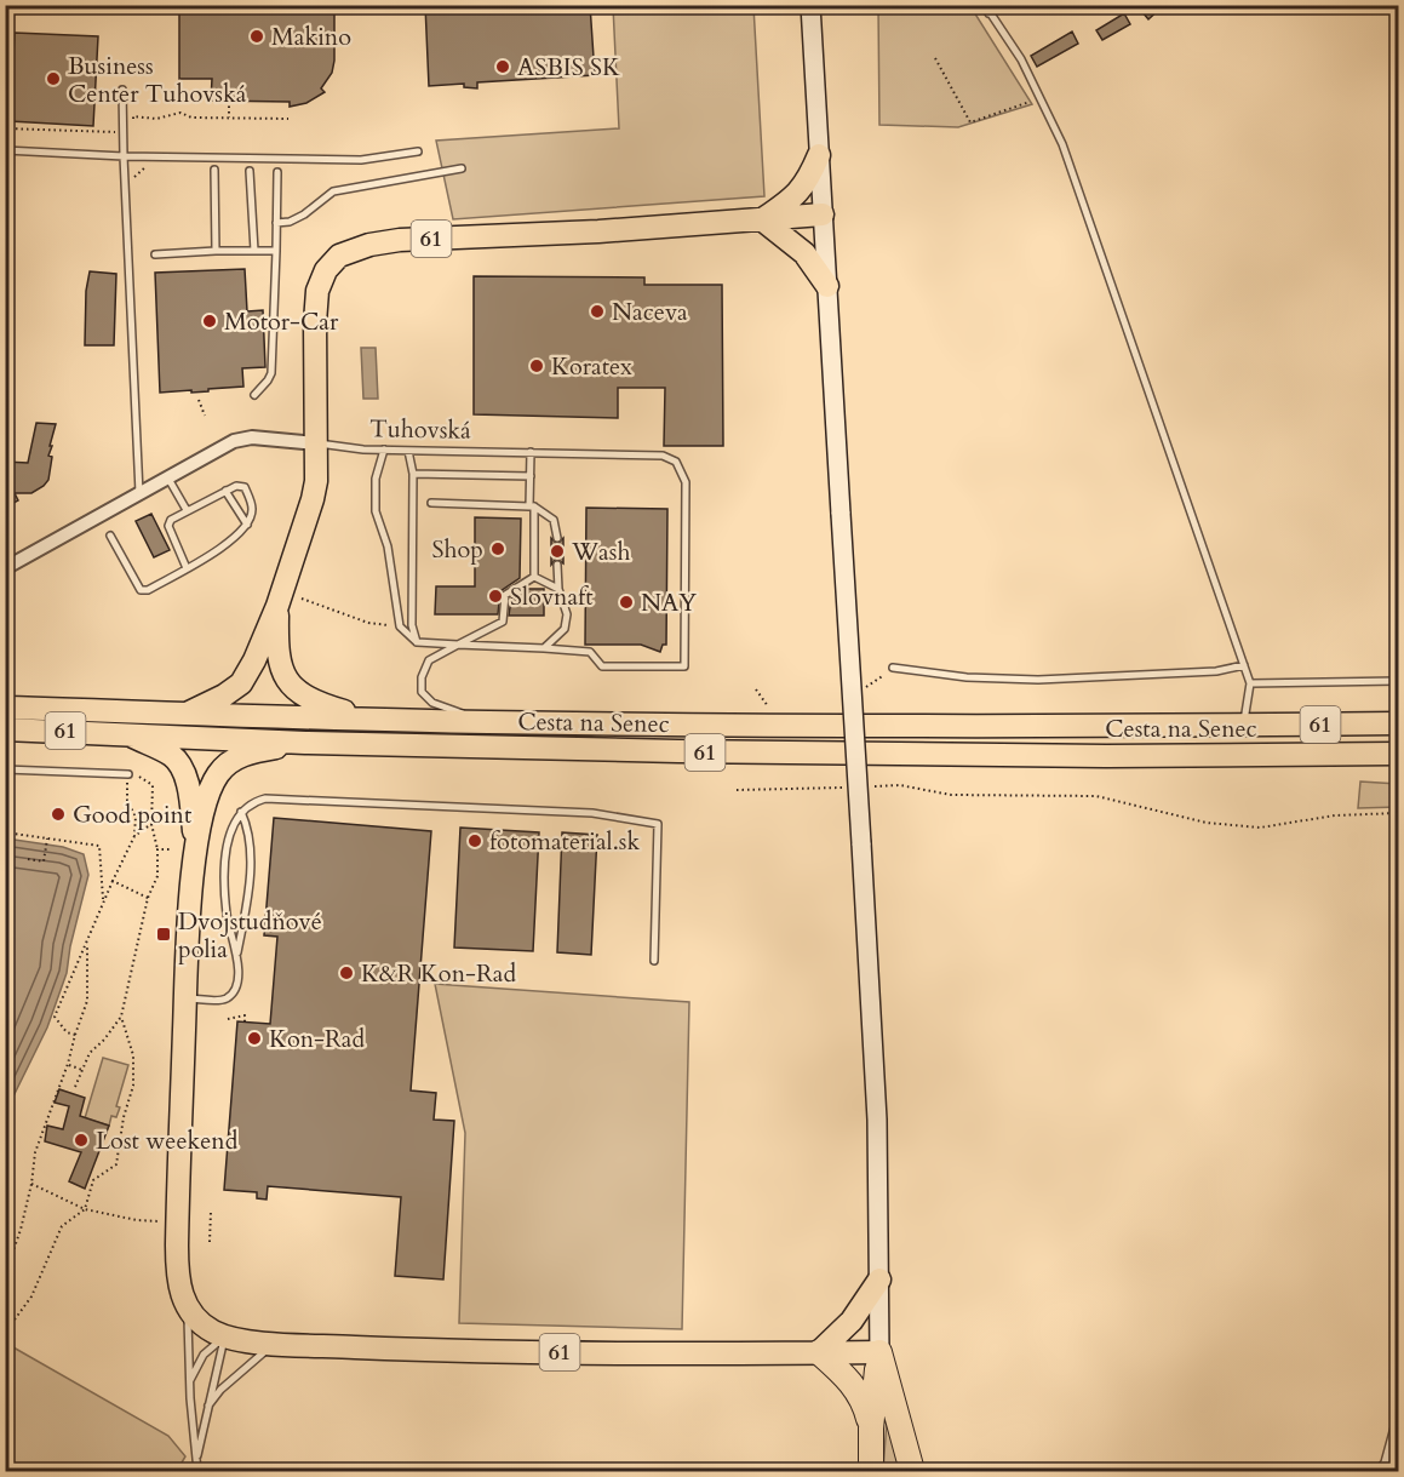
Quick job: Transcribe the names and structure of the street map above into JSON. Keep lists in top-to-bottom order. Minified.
{"streets":{"main road":["61","Cesta na Senec"],"street":["Tuhovská"]},"crossings":[["61","Tuhovská"],["61","Cesta na Senec"]],"places":{"other":["Makino","ASBIS SK","Business Center Tuhovská","Naceva","Motor-Car","Koratex","Shop","Wash","Slovnaft","NAY","Good point","fotomaterial.sk","K&R Kon-Rad","Kon-Rad","Lost weekend"],"transit":["Dvojstudňové polia"]}}
